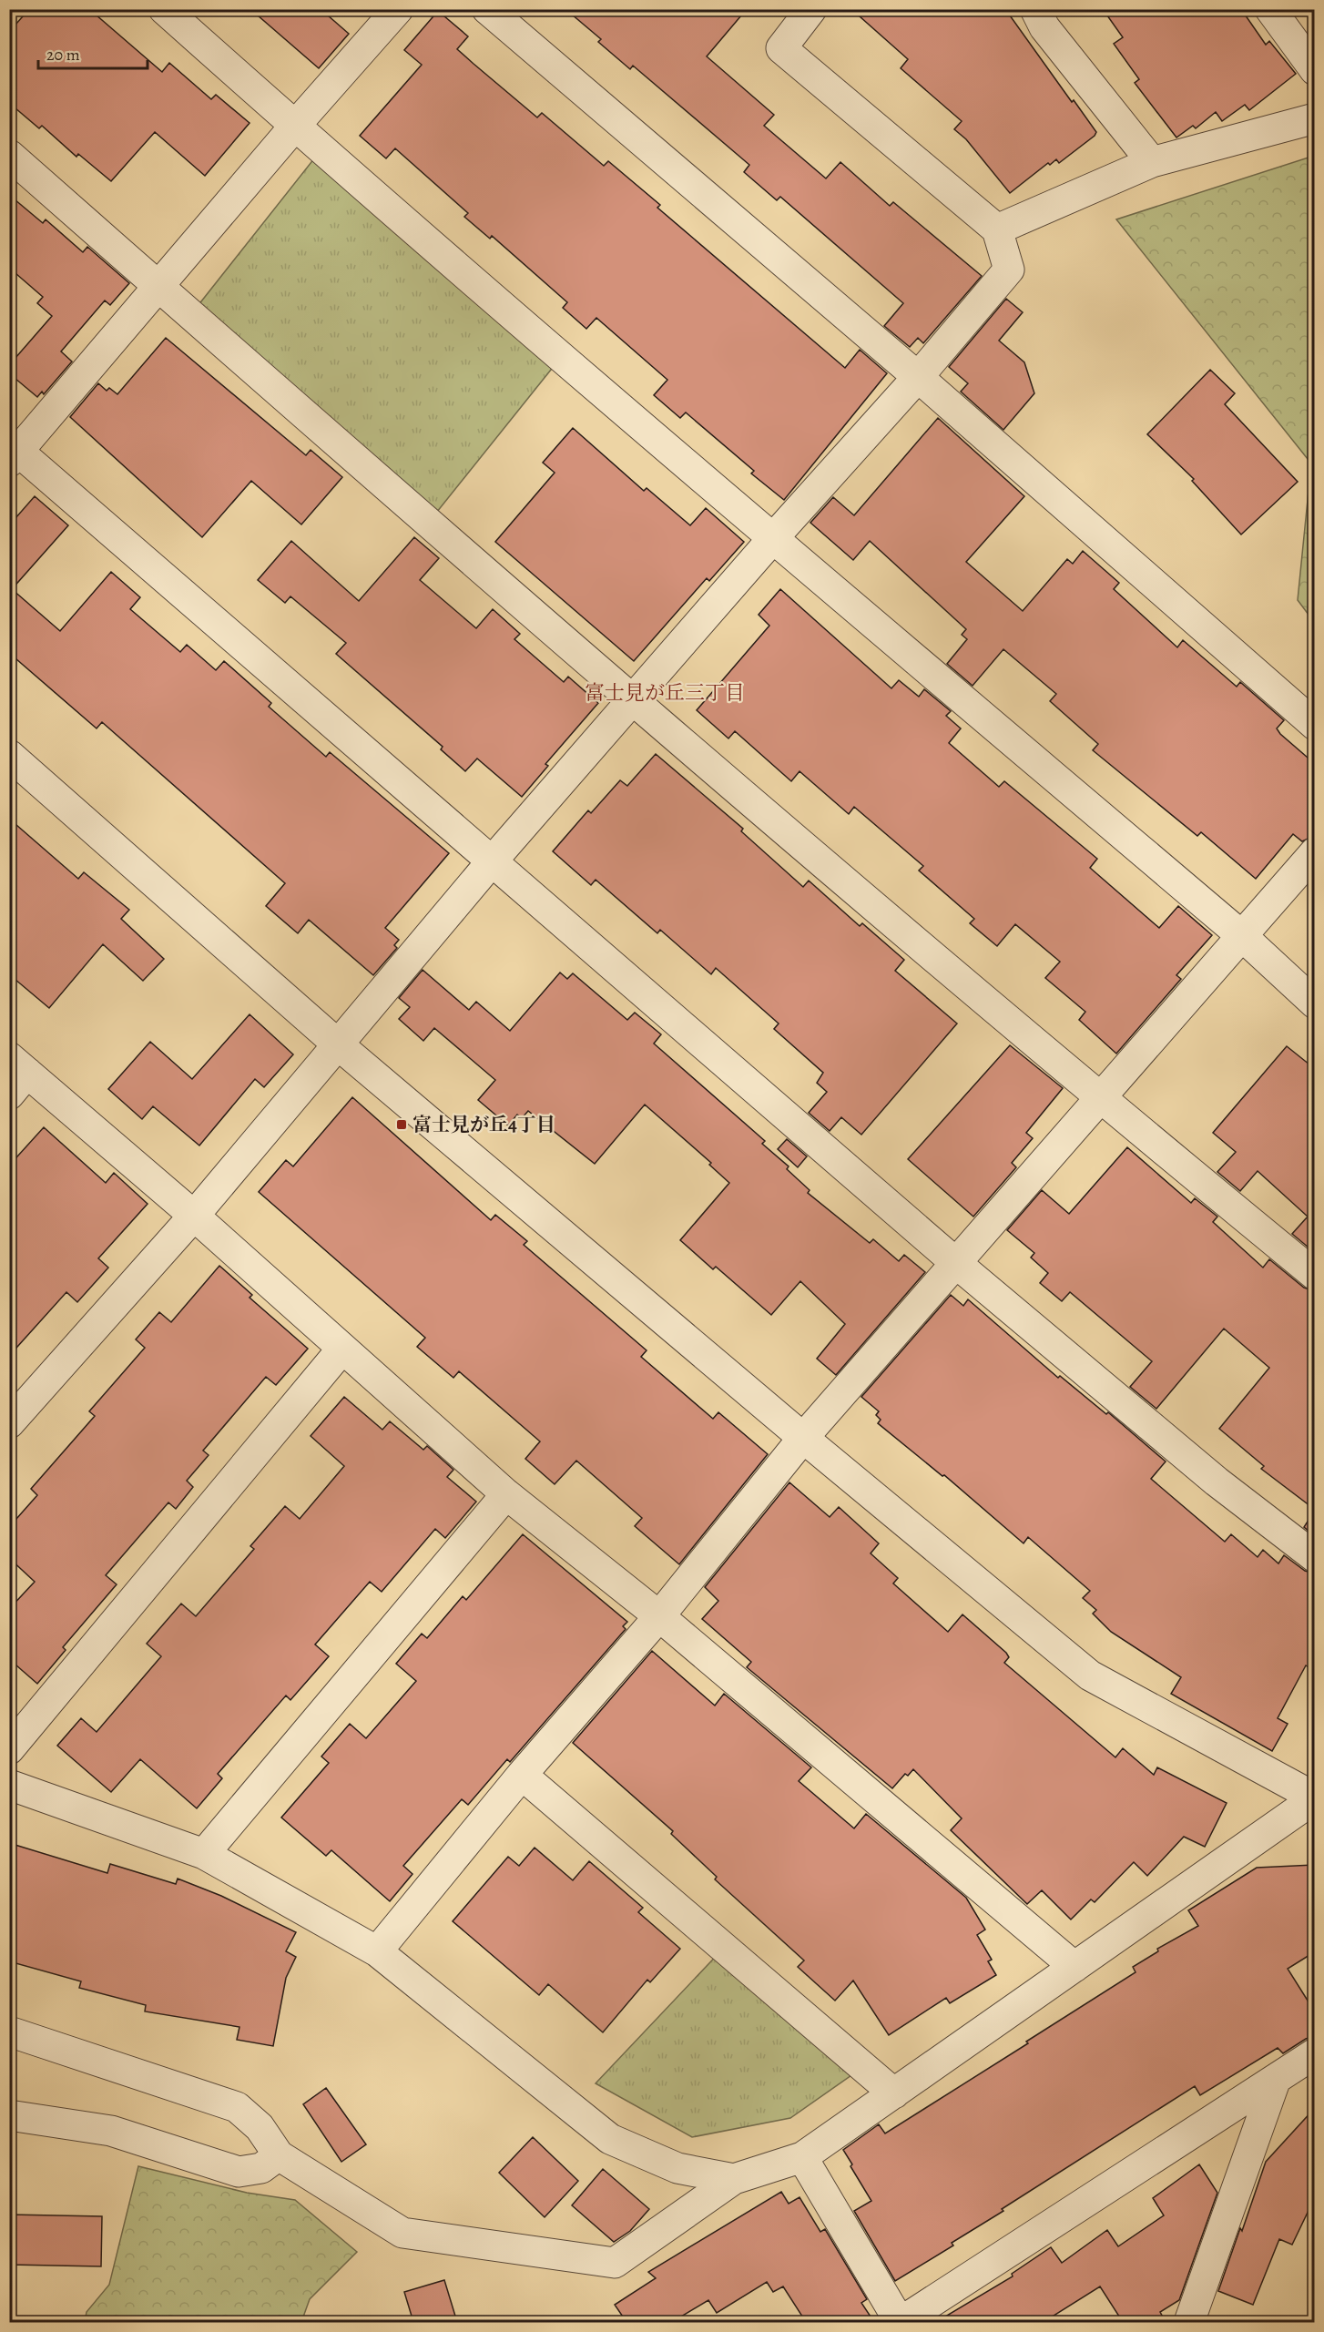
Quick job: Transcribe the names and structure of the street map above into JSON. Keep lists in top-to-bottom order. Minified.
{"districts":["富士見が丘三丁目"],"places":{"transit":["富士見が丘4丁目"]},"scale_bar":"20 m"}
